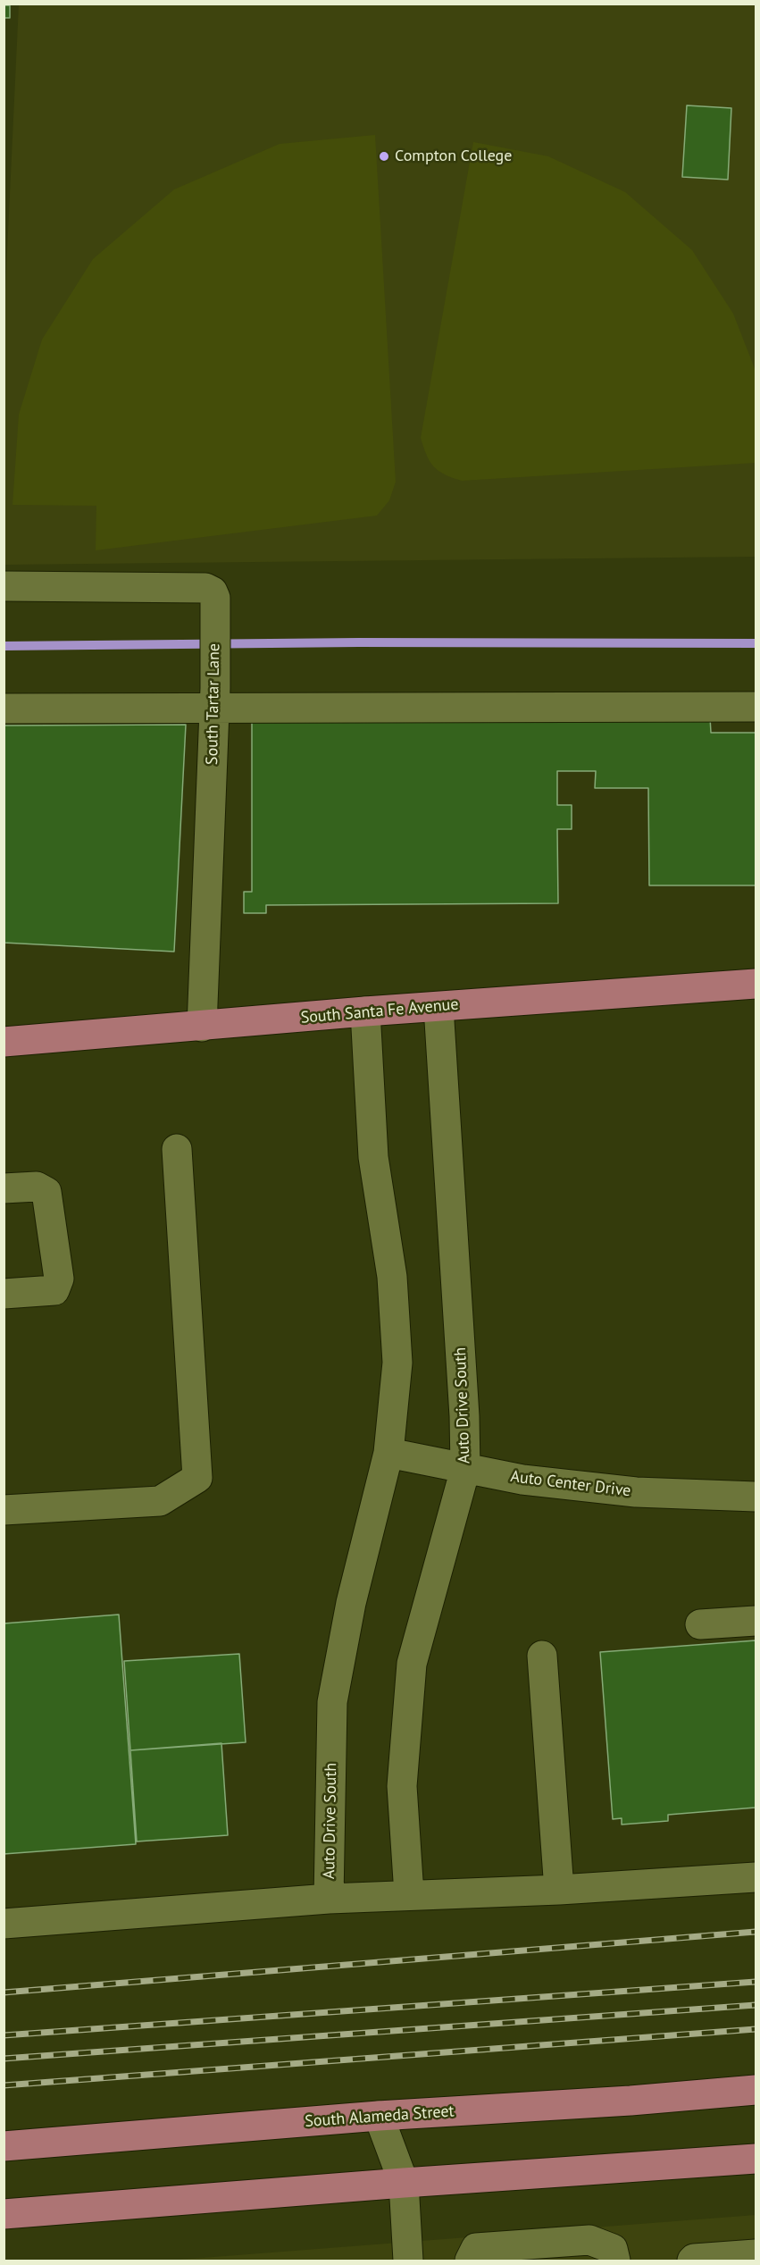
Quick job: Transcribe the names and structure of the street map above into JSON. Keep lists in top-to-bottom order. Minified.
{"streets":{"main road":["South Santa Fe Avenue","South Alameda Street"],"street":["South Tartar Lane","Auto Drive South","Auto Center Drive"]},"crossings":[["South Tartar Lane","South Santa Fe Avenue"],["South Santa Fe Avenue","Auto Drive South"],["Auto Drive South","Auto Center Drive"]],"places":["Compton College"]}
